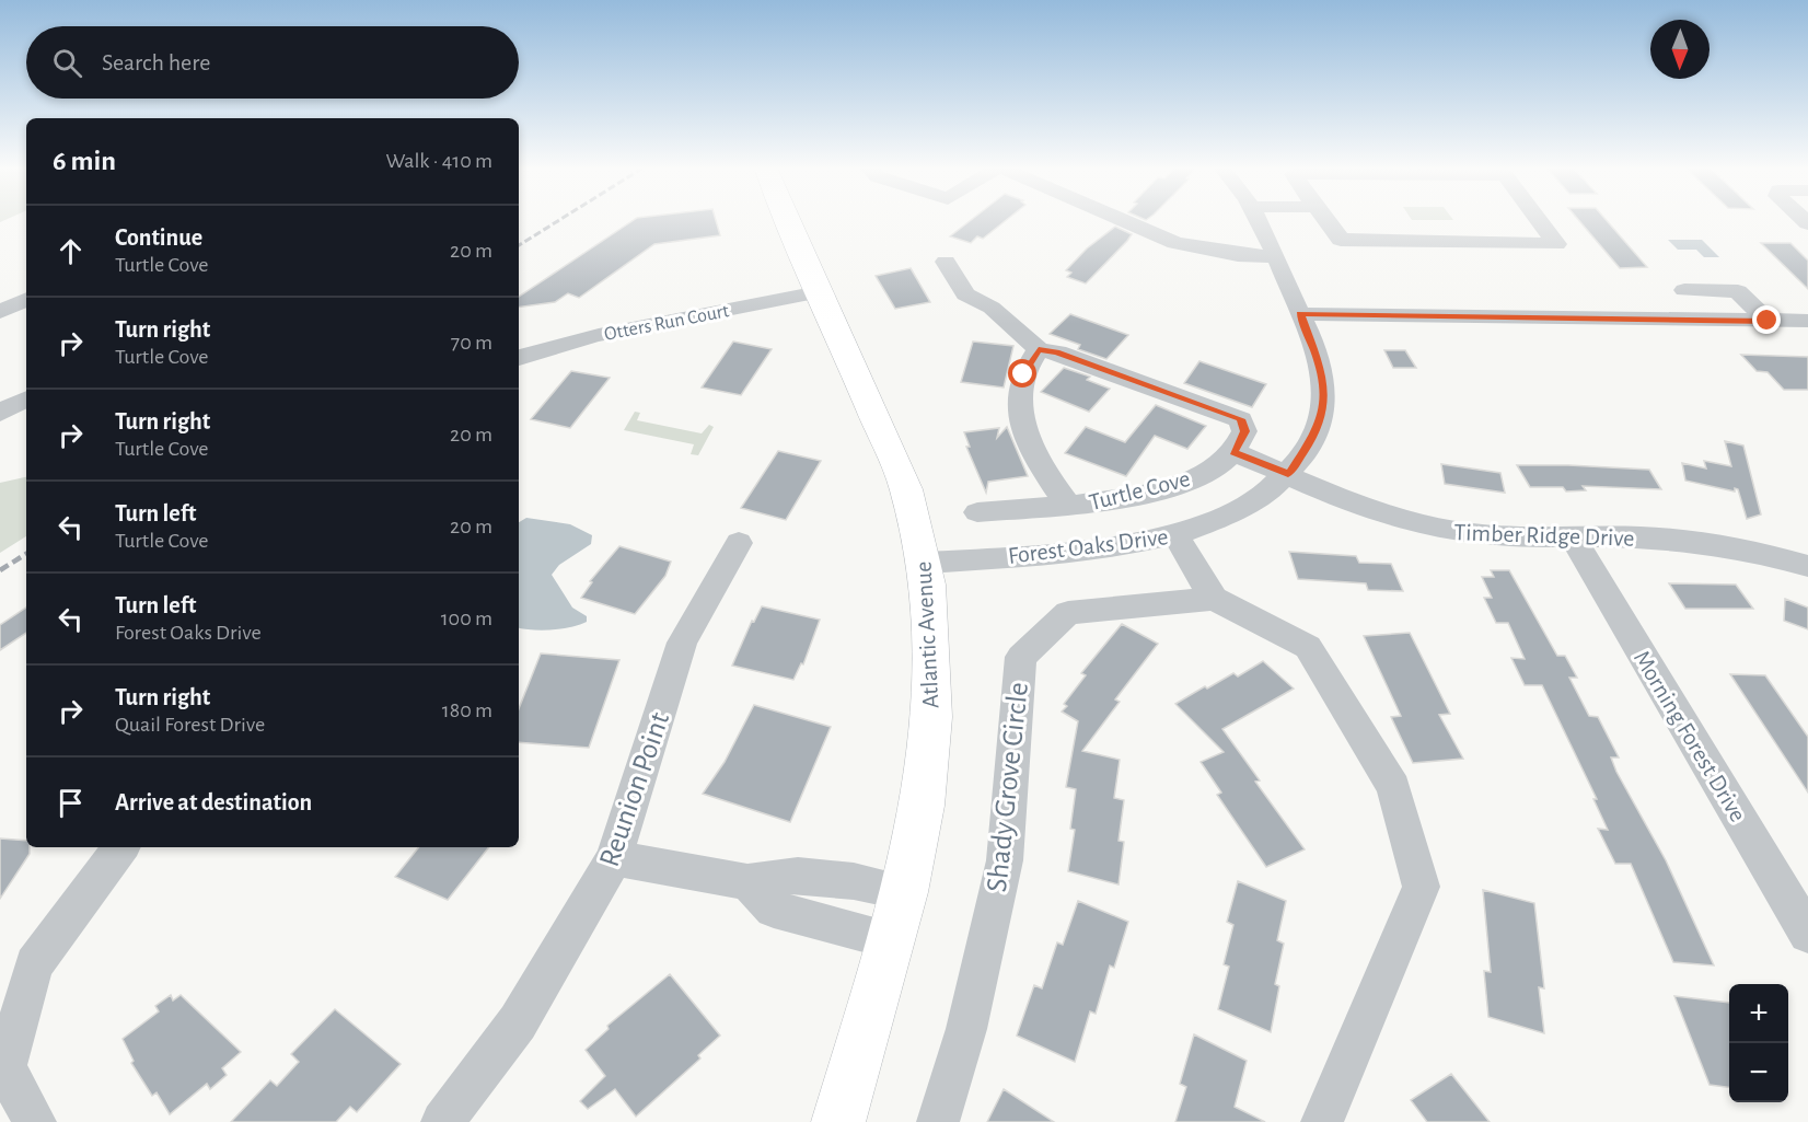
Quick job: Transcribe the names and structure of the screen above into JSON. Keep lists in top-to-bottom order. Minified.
{"streets":{"main road":["Atlantic Avenue"],"street":["Otters Run Court","Turtle Cove","Timber Ridge Drive","Forest Oaks Drive","Morning Forest Drive","Shady Grove Circle","Reunion Point"]},"crossings":[["Otters Run Court","Atlantic Avenue"],["Timber Ridge Drive","Forest Oaks Drive"],["Timber Ridge Drive","Morning Forest Drive"],["Forest Oaks Drive","Atlantic Avenue"]],"north":"bottom","page":{"search":"Search here","heading":["6 min","Walk · 410 m"],"list":[["Continue","Turtle Cove","20 m"],["Turn right","Turtle Cove","70 m"],["Turn right","Turtle Cove","20 m"],["Turn left","Turtle Cove","20 m"],["Turn left","Forest Oaks Drive","100 m"],["Turn right","Quail Forest Drive","180 m"],"Arrive at destination"],"map_buttons":["+","−"]}}
